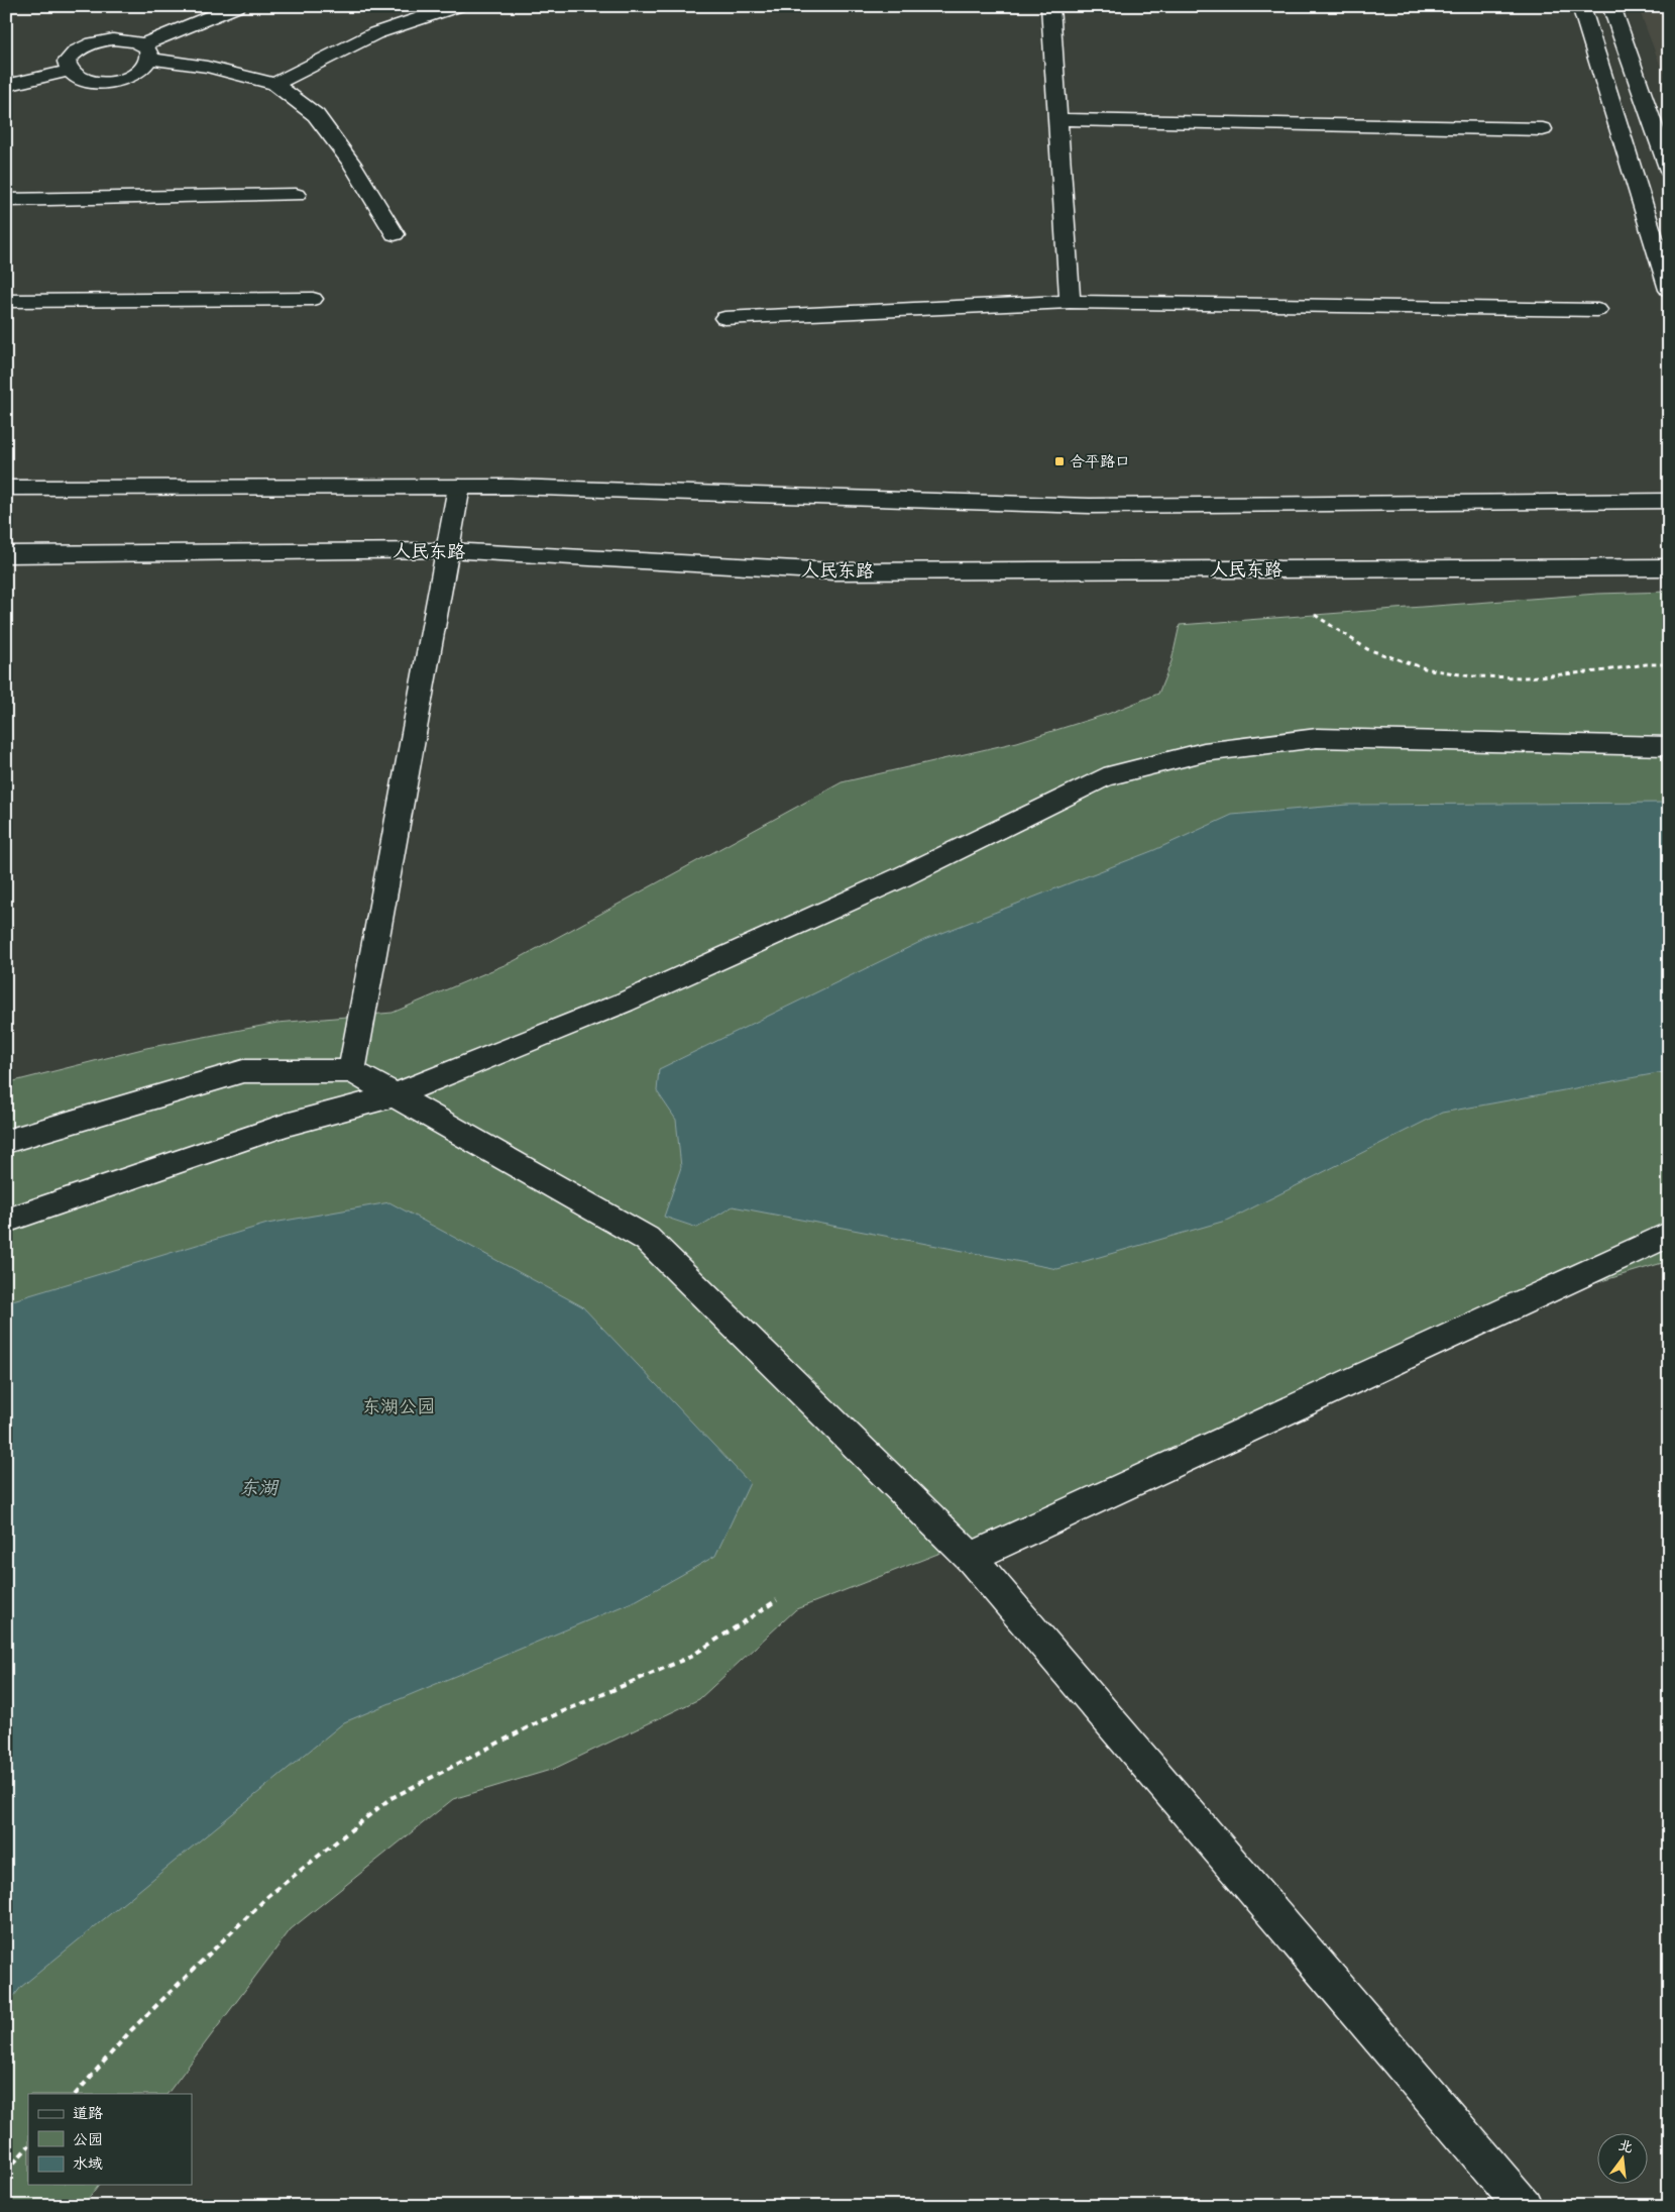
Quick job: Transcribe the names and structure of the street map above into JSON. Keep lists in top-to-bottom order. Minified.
{"streets":{"street":["人民东路"]},"water":["东湖"],"parks":["东湖公园"],"places":{"transit":["合平路口"]},"legend":["道路","公园","水域"],"north":"top"}
